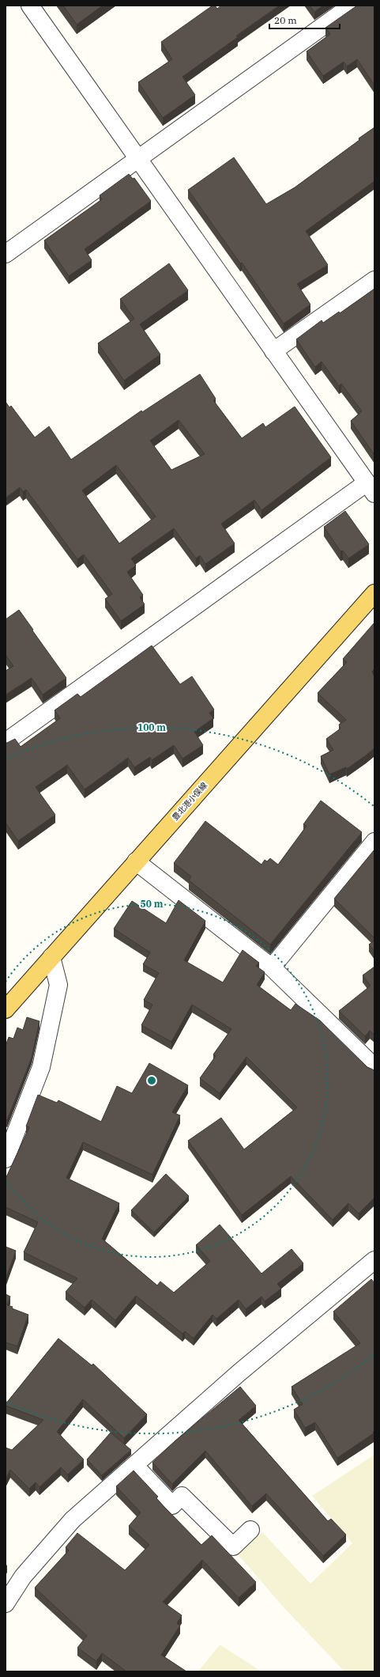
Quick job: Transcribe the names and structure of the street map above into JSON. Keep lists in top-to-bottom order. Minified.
{"streets":{"main road":["豊北港小俣線"]},"scale_bar":"20 m","rings":["100 m","50 m"]}
